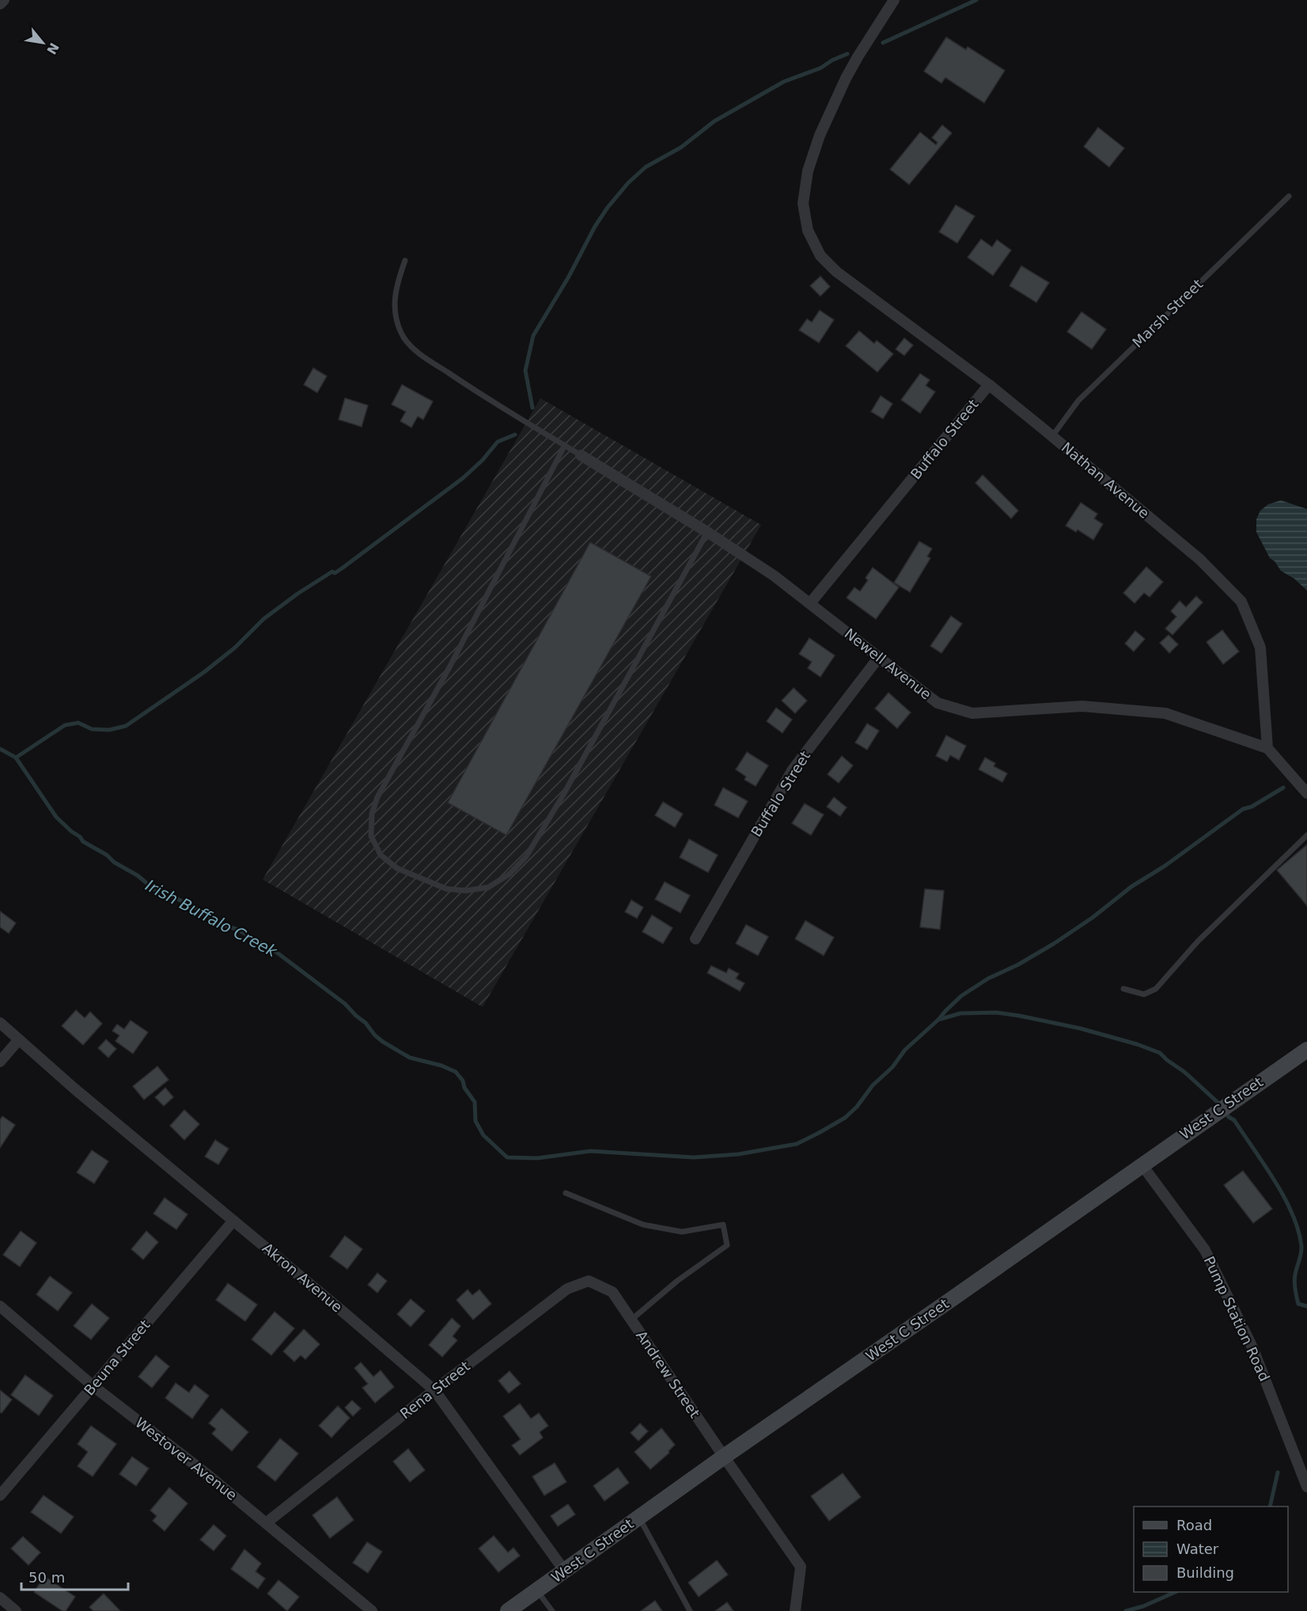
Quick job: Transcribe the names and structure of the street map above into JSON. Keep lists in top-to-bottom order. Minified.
{"streets":{"main road":["West C Street"],"street":["Buffalo Street","Nathan Avenue","Newell Avenue","Akron Avenue","Pump Station Road","Beuna Street","Andrew Street","Rena Street","Westover Avenue"],"lane":["Marsh Street"]},"crossings":[["Marsh Street","Nathan Avenue"],["Buffalo Street","Nathan Avenue"],["Buffalo Street","Newell Avenue"],["Nathan Avenue","Newell Avenue"],["West C Street","Akron Avenue"],["West C Street","Pump Station Road"],["West C Street","Andrew Street"],["Akron Avenue","Beuna Street"],["Akron Avenue","Rena Street"],["Beuna Street","Westover Avenue"],["Andrew Street","Rena Street"],["Rena Street","Westover Avenue"]],"water":["Irish Buffalo Creek"],"legend":["Road","Water","Building"],"scale_bar":"50 m","north":"bottom right"}
